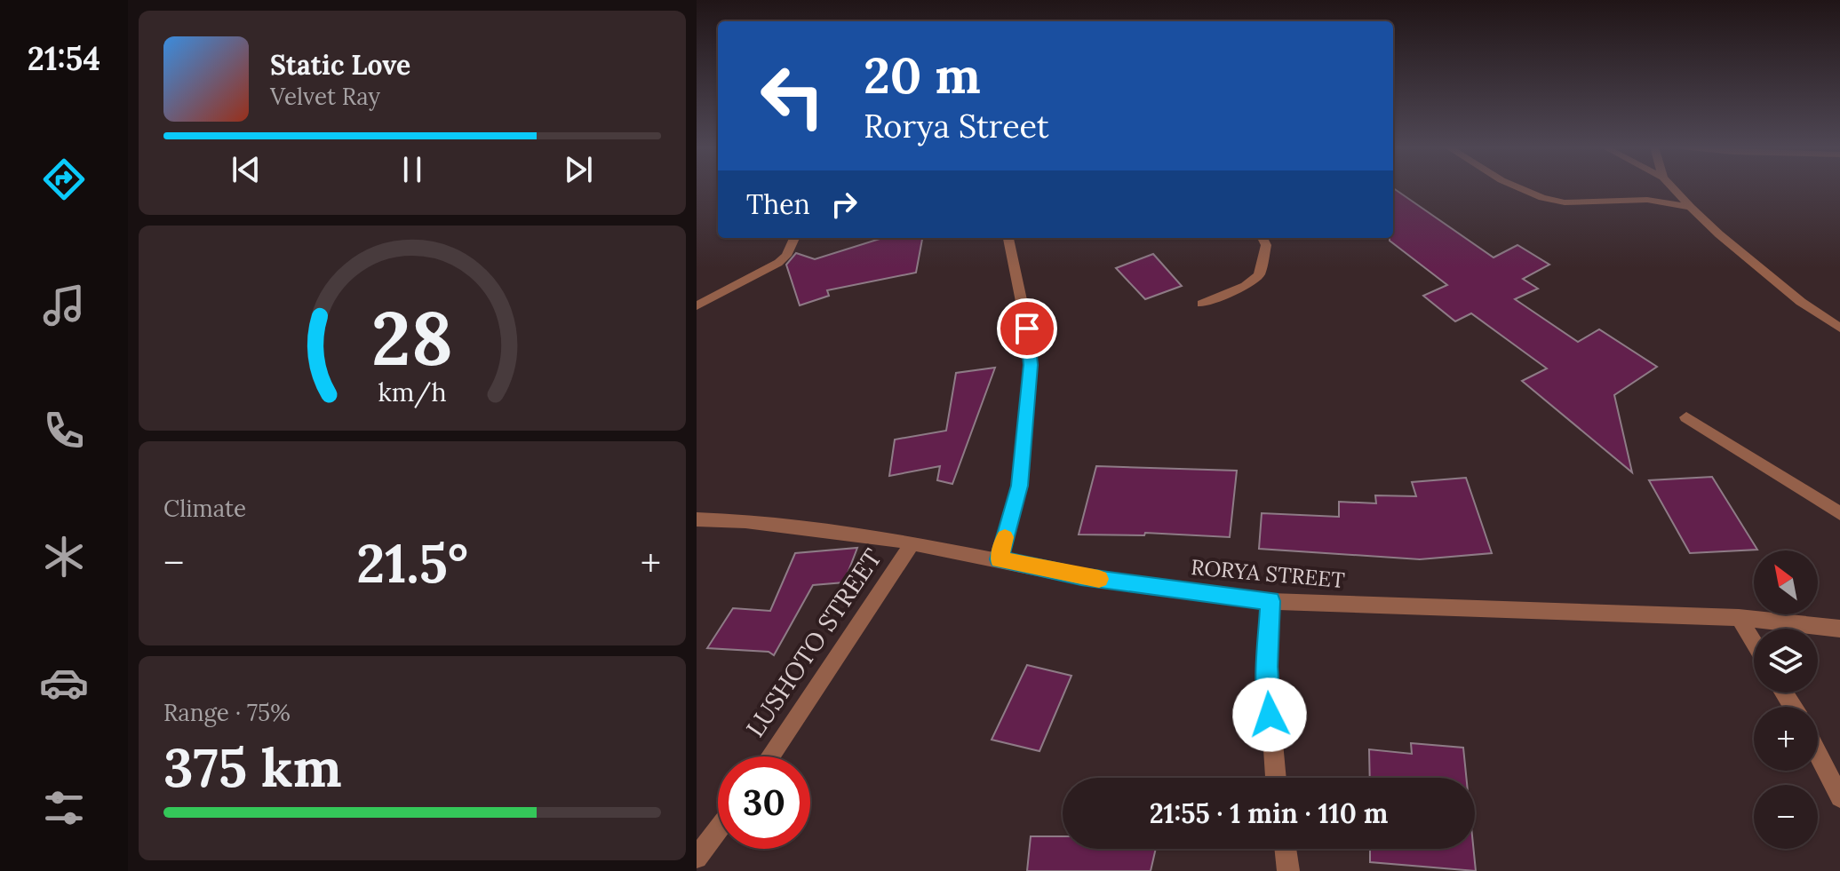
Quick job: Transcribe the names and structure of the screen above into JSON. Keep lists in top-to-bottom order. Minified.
{"streets":{"street":["RORYA STREET","LUSHOTO STREET"]},"crossings":[["RORYA STREET","LUSHOTO STREET"]],"north":"top left","page":{"tabs":"21:54","turn":["20 m","Rorya Street"],"song":["Static Love","Velvet Ray"],"then":"Then","tile":["Climate",["Range · 75%","375 km"]],"heat":["−","21.5°","+"],"map_buttons":["+","−"],"limit":"30","trip":"21:55 · 1 min · 110 m","gauge":["28","km/h"]}}
